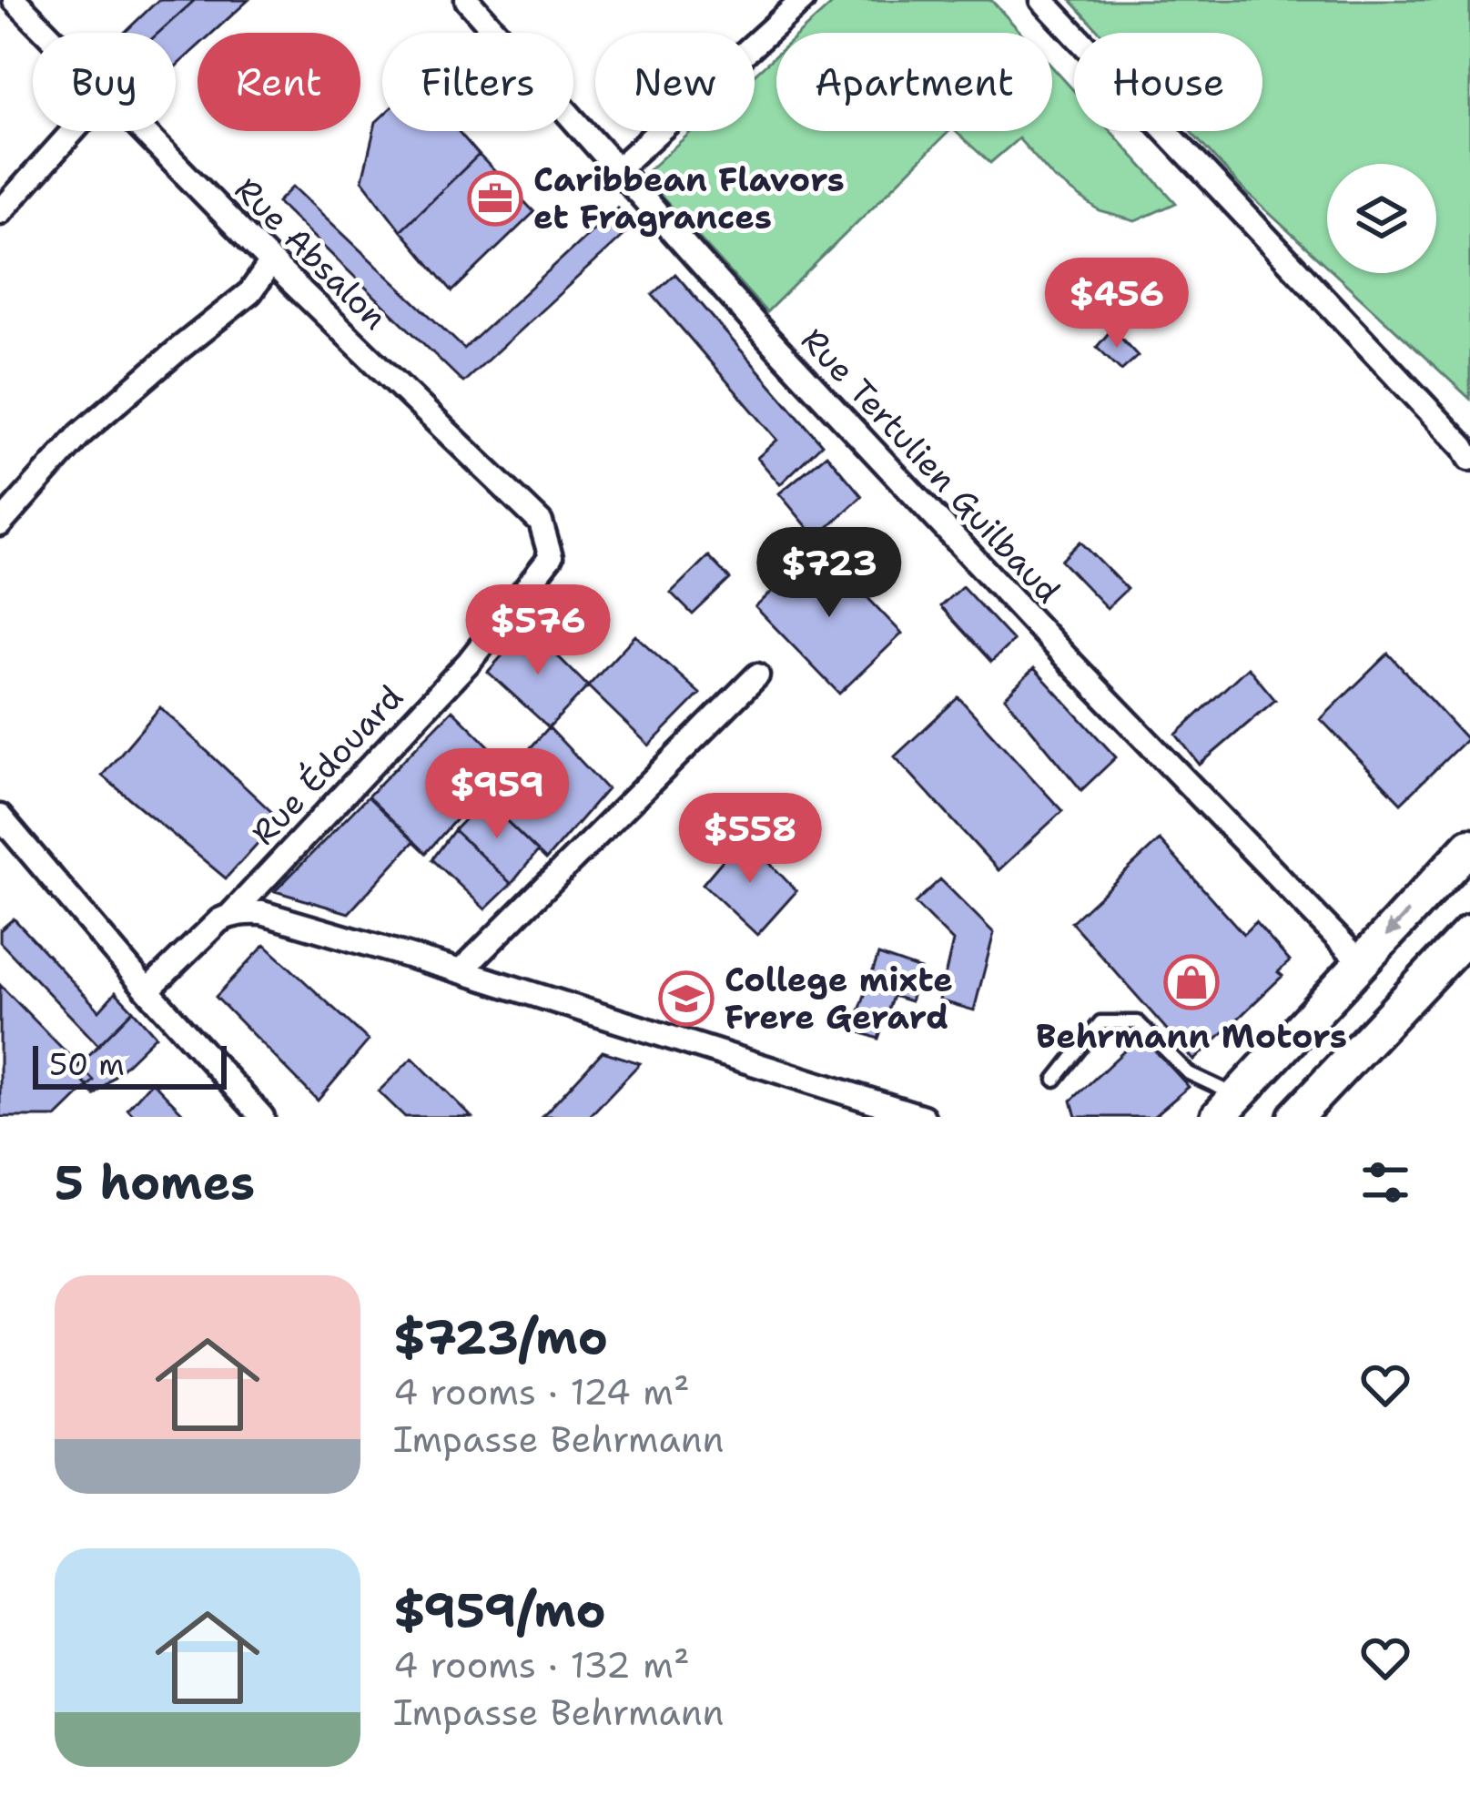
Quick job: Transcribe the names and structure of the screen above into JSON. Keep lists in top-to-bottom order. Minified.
{"streets":{"street":["Rue Absalon","Rue Tertulien Guilbaud","Rue Édouard"]},"crossings":[["Rue Absalon","Rue Édouard"]],"places":{"office":["Caribbean Flavors et Fragrances"],"shop":["Behrmann Motors"],"school or university":["College mixte Frere Gerard"]},"scale_bar":"50 m","page":{"chip":["Buy","Rent","Filters","New","Apartment","House"],"price":["$456","$723","$576","$959","$558"],"scale":"50 m","heading":"5 homes","list":[{"name":"$723/mo","note":"4 rooms · 124 m² · Impasse Behrmann"},{"name":"$959/mo","note":"4 rooms · 132 m² · Impasse Behrmann"}]}}
